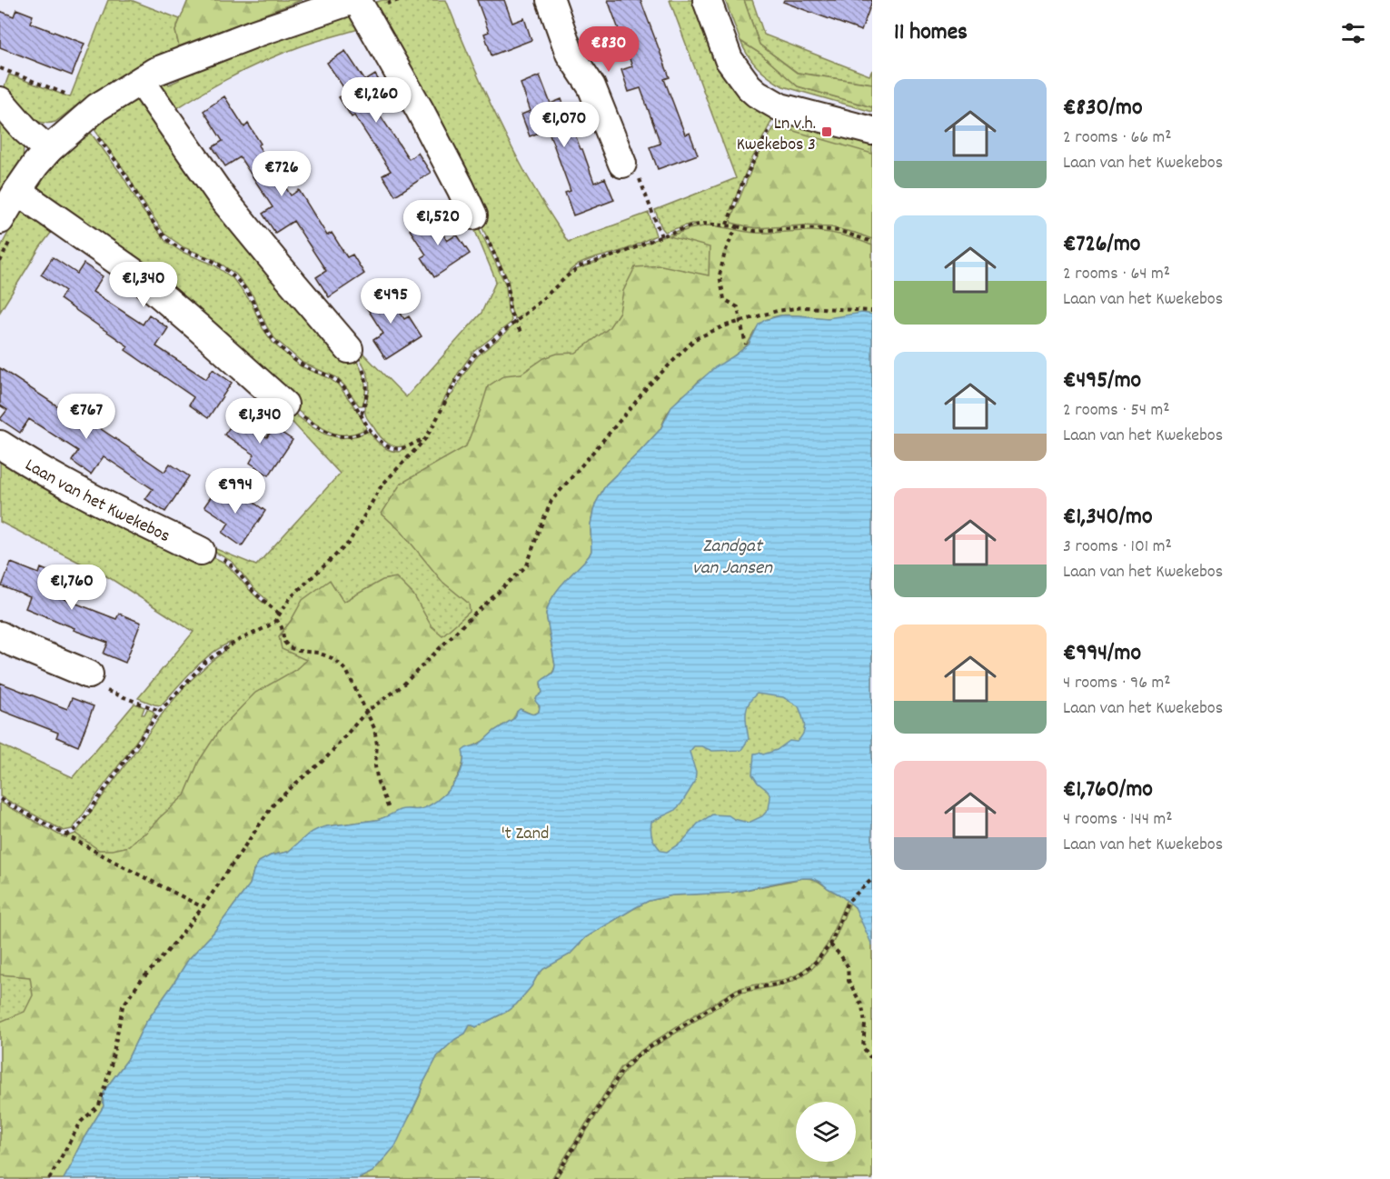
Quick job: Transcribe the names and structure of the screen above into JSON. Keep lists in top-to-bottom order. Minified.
{"streets":{"street":["Laan van het Kwekebos"]},"water":["Zandgat van Jansen"],"parks":["'t Zand"],"places":{"transit":["Ln v.h. Kwekebos 3"]},"page":{"heading":"11 homes","price":["€830","€1,260","€1,070","€726","€1,520","€1,340","€495","€767","€1,340","€994","€1,760"],"list":[{"name":"€830/mo","note":"2 rooms · 66 m² · Laan van het Kwekebos"},{"name":"€726/mo","note":"2 rooms · 64 m² · Laan van het Kwekebos"},{"name":"€495/mo","note":"2 rooms · 54 m² · Laan van het Kwekebos"},{"name":"€1,340/mo","note":"3 rooms · 101 m² · Laan van het Kwekebos"},{"name":"€994/mo","note":"4 rooms · 96 m² · Laan van het Kwekebos"},{"name":"€1,760/mo","note":"4 rooms · 144 m² · Laan van het Kwekebos"}]}}
